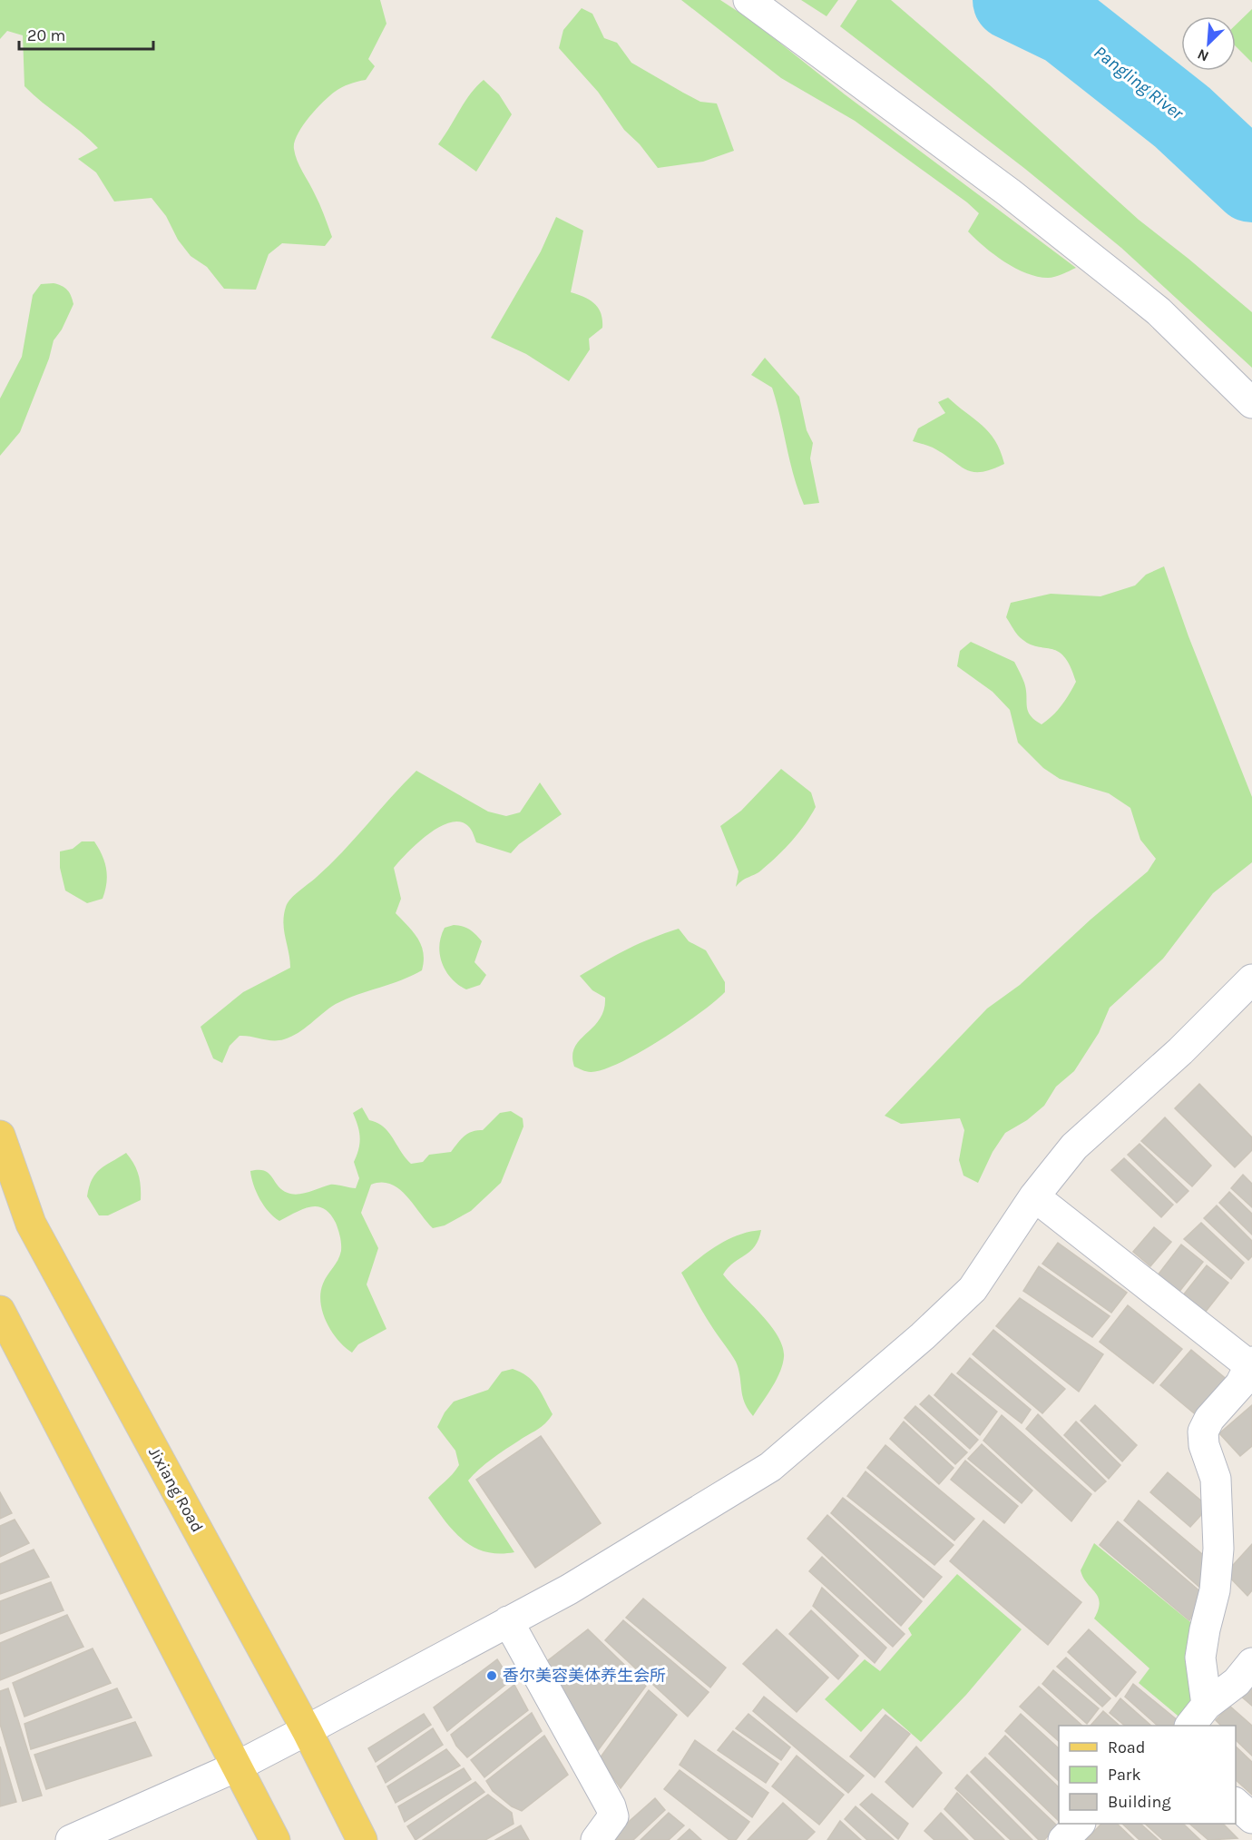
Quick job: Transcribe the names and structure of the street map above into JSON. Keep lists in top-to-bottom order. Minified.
{"streets":{"main road":["Jixiang Road"]},"water":["Pangling River"],"places":["香尔美容美体养生会所"],"legend":["Road","Park","Building"],"scale_bar":"20 m","north":"bottom left"}
